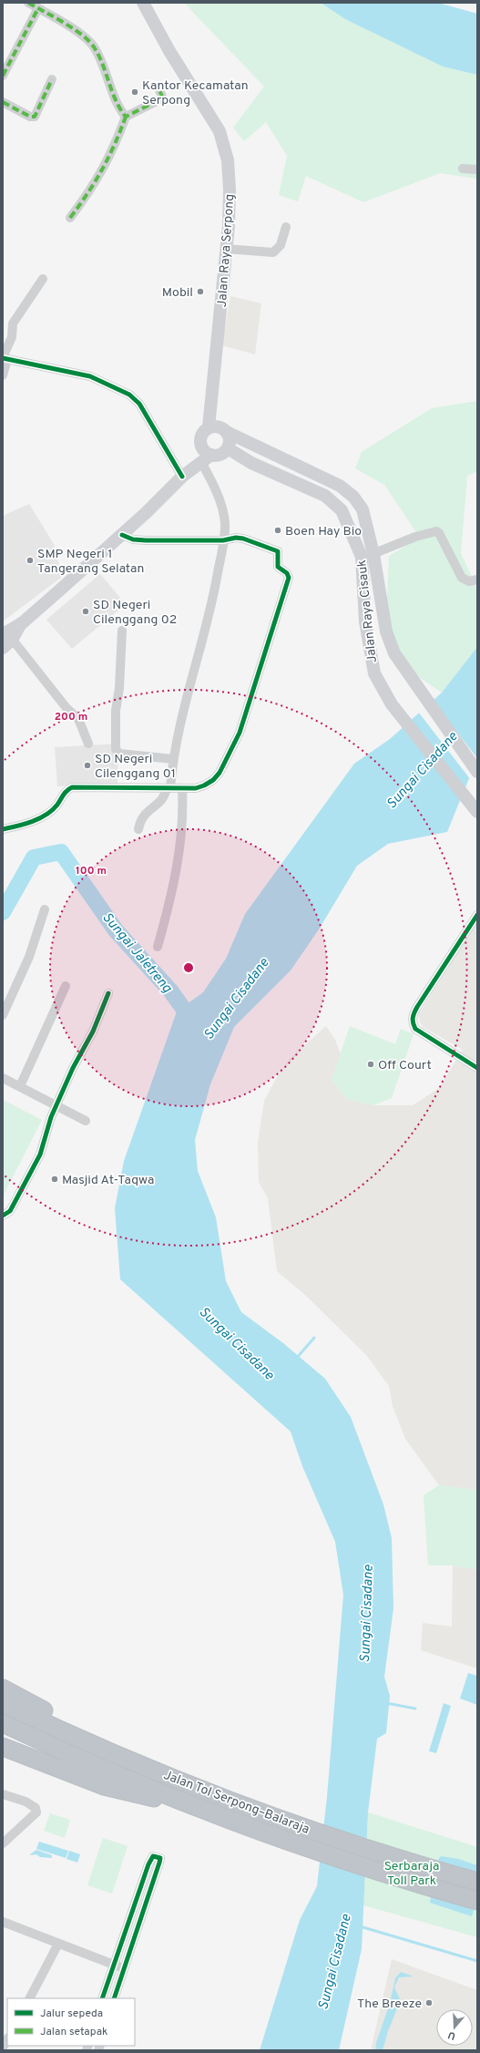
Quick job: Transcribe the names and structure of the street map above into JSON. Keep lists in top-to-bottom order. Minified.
{"streets":{"highway":["Jalan Tol Serpong–Balaraja"],"main road":["Jalan Raya Serpong","Jalan Raya Cisauk"]},"crossings":[["Jalan Raya Serpong","Jalan Raya Cisauk"]],"water":["Sungai Cisadane","Sungai Jaletreng"],"parks":["Serbaraja Toll Park"],"places":["Kantor Kecamatan Serpong","Mobil","Boen Hay Bio","SMP Negeri 1 Tangerang Selatan","SD Negeri Cilenggang 02","SD Negeri Cilenggang 01","Off Court","Masjid At-Taqwa","The Breeze"],"legend":["Jalur sepeda","Jalan setapak"],"north":"bottom","rings":["200 m","100 m"]}
